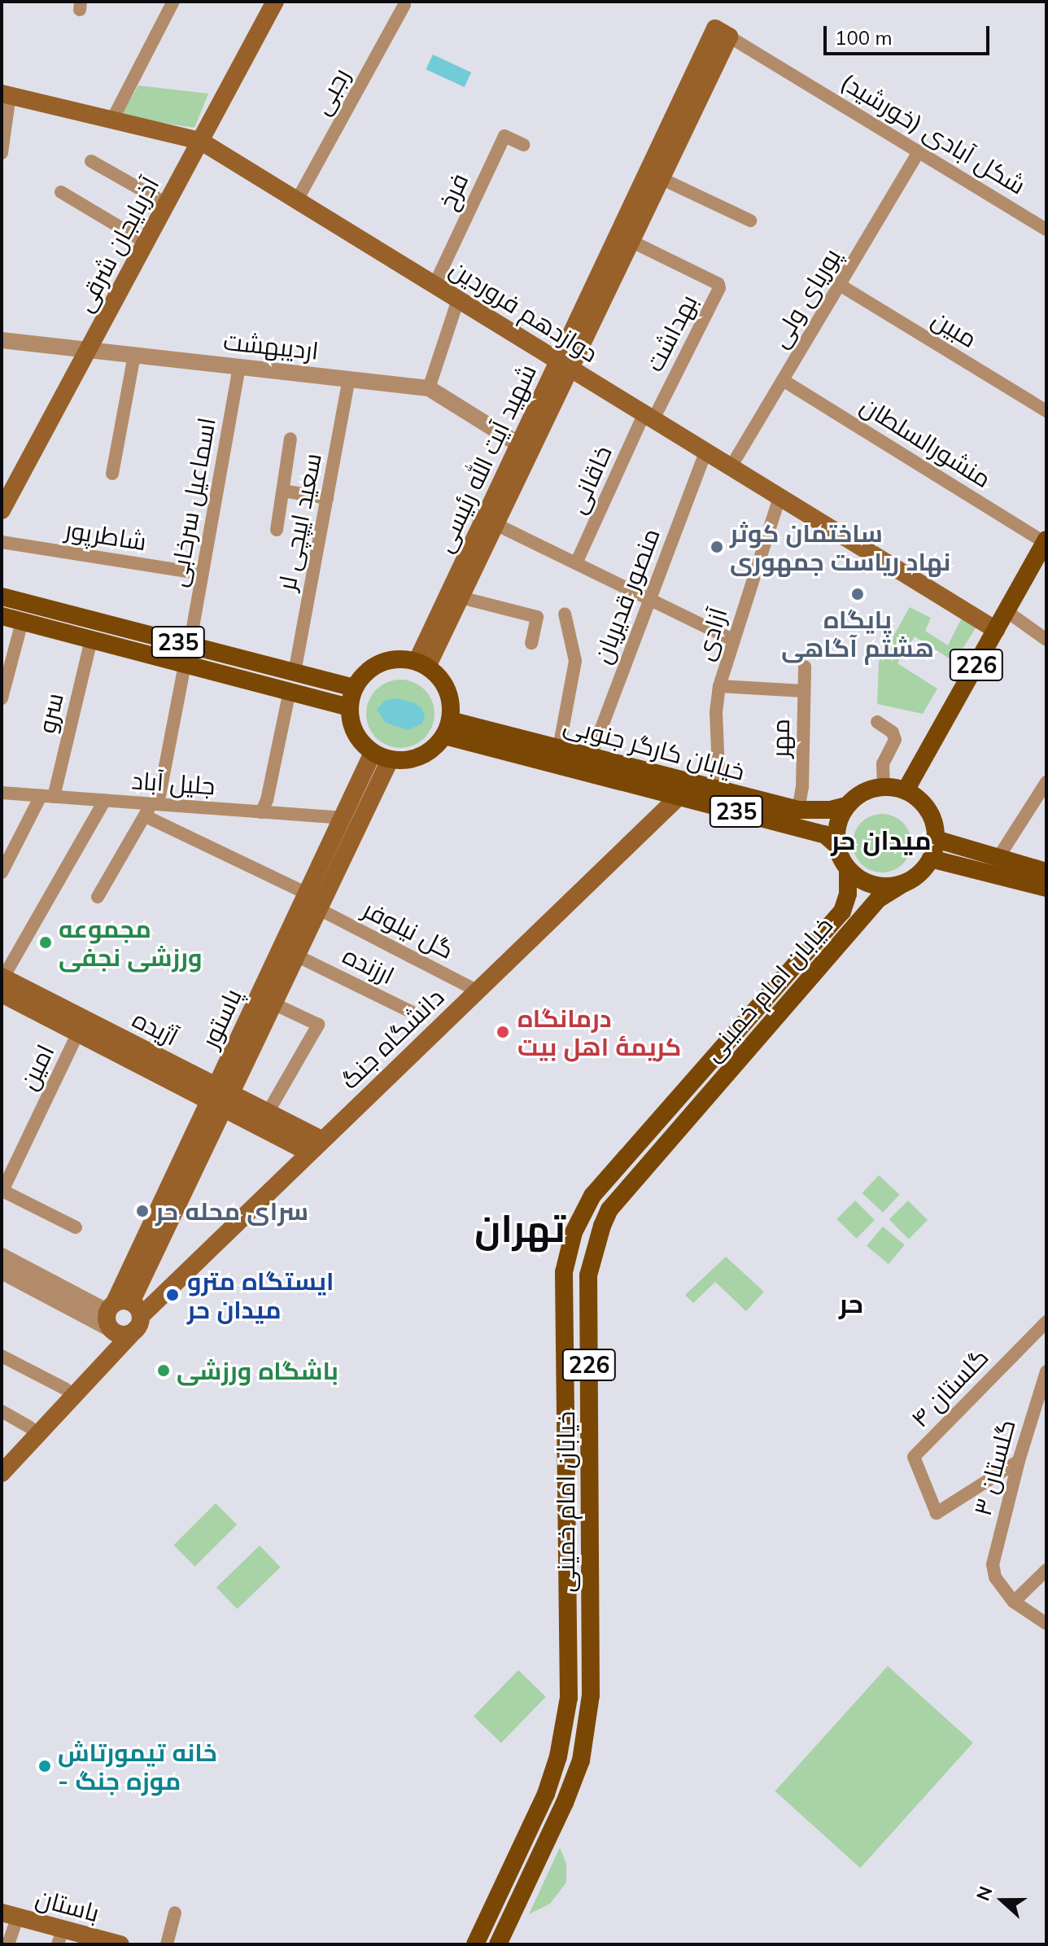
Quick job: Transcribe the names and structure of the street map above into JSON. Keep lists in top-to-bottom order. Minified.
{"streets":{"main road":["آذربایجان شرقی","دوازدهم فروردین","شهید آیت الله رئیسی","235","226","خیابان کارگر جنوبی","خیابان امام خمینی","پاستور","آژیده","دانشگاه جنگ","باستان"],"street":["رجبی","شکل آبادی (خورشید)","فرخ","پوریای ولی","مبین","بهداشت","اردیبهشت","منشورالسلطان","خاقانی","اسماعیل سرخابی","سعید ایپچی لر","شاطرپور","منصور قدیریان","آزادی","سرو","مهر","جلیل آباد","گل نیلوفر","ارزنده","امین","گلستان ۴","گلستان ۳"]},"crossings":[["رجبی","دوازدهم فروردین"],["شکل آبادی (خورشید)","پوریای ولی"],["شکل آبادی (خورشید)","شهید آیت الله رئیسی"],["فرخ","دوازدهم فروردین"],["آذربایجان شرقی","دوازدهم فروردین"],["آذربایجان شرقی","اردیبهشت"],["پوریای ولی","دوازدهم فروردین"],["پوریای ولی","مبین"],["پوریای ولی","منشورالسلطان"],["دوازدهم فروردین","بهداشت"],["دوازدهم فروردین","شهید آیت الله رئیسی"],["دوازدهم فروردین","خاقانی"],["دوازدهم فروردین","منصور قدیریان"],["دوازدهم فروردین","آزادی"],["دوازدهم فروردین","226"],["بهداشت","شهید آیت الله رئیسی"],["بهداشت","خاقانی"],["اردیبهشت","شهید آیت الله رئیسی"],["اردیبهشت","اسماعیل سرخابی"],["اردیبهشت","سعید ایپچی لر"],["منشورالسلطان","226"],["شهید آیت الله رئیسی","235"],["شهید آیت الله رئیسی","خیابان کارگر جنوبی"],["شهید آیت الله رئیسی","پاستور"],["اسماعیل سرخابی","شاطرپور"],["اسماعیل سرخابی","235"],["سعید ایپچی لر","235"],["منصور قدیریان","خیابان کارگر جنوبی"],["آزادی","خیابان کارگر جنوبی"],["235","سرو"],["235","خیابان کارگر جنوبی"],["235","پاستور"],["226","خیابان کارگر جنوبی"],["226","خیابان امام خمینی"],["سرو","جلیل آباد"],["مهر","خیابان کارگر جنوبی"],["خیابان کارگر جنوبی","خیابان امام خمینی"],["خیابان کارگر جنوبی","پاستور"],["خیابان کارگر جنوبی","دانشگاه جنگ"],["جلیل آباد","پاستور"],["گل نیلوفر","پاستور"],["گل نیلوفر","دانشگاه جنگ"],["ارزنده","پاستور"],["پاستور","آژیده"],["پاستور","دانشگاه جنگ"],["آژیده","دانشگاه جنگ"],["آژیده","امین"],["گلستان ۴","گلستان ۳"]],"districts":["میدان حر","تهران","حر"],"places":["ساختمان کوثر نهاد ریاست جمهوری","پایگاه هشتم آگاهی","مجموعه ورزشی نجفی","درمانگاه کریمهٔ اهل بیت","سرای محله حر","ایستگاه مترو میدان حر","باشگاه ورزشی","خانه تیمورتاش - موزه جنگ"],"scale_bar":"100 m","north":"left"}
